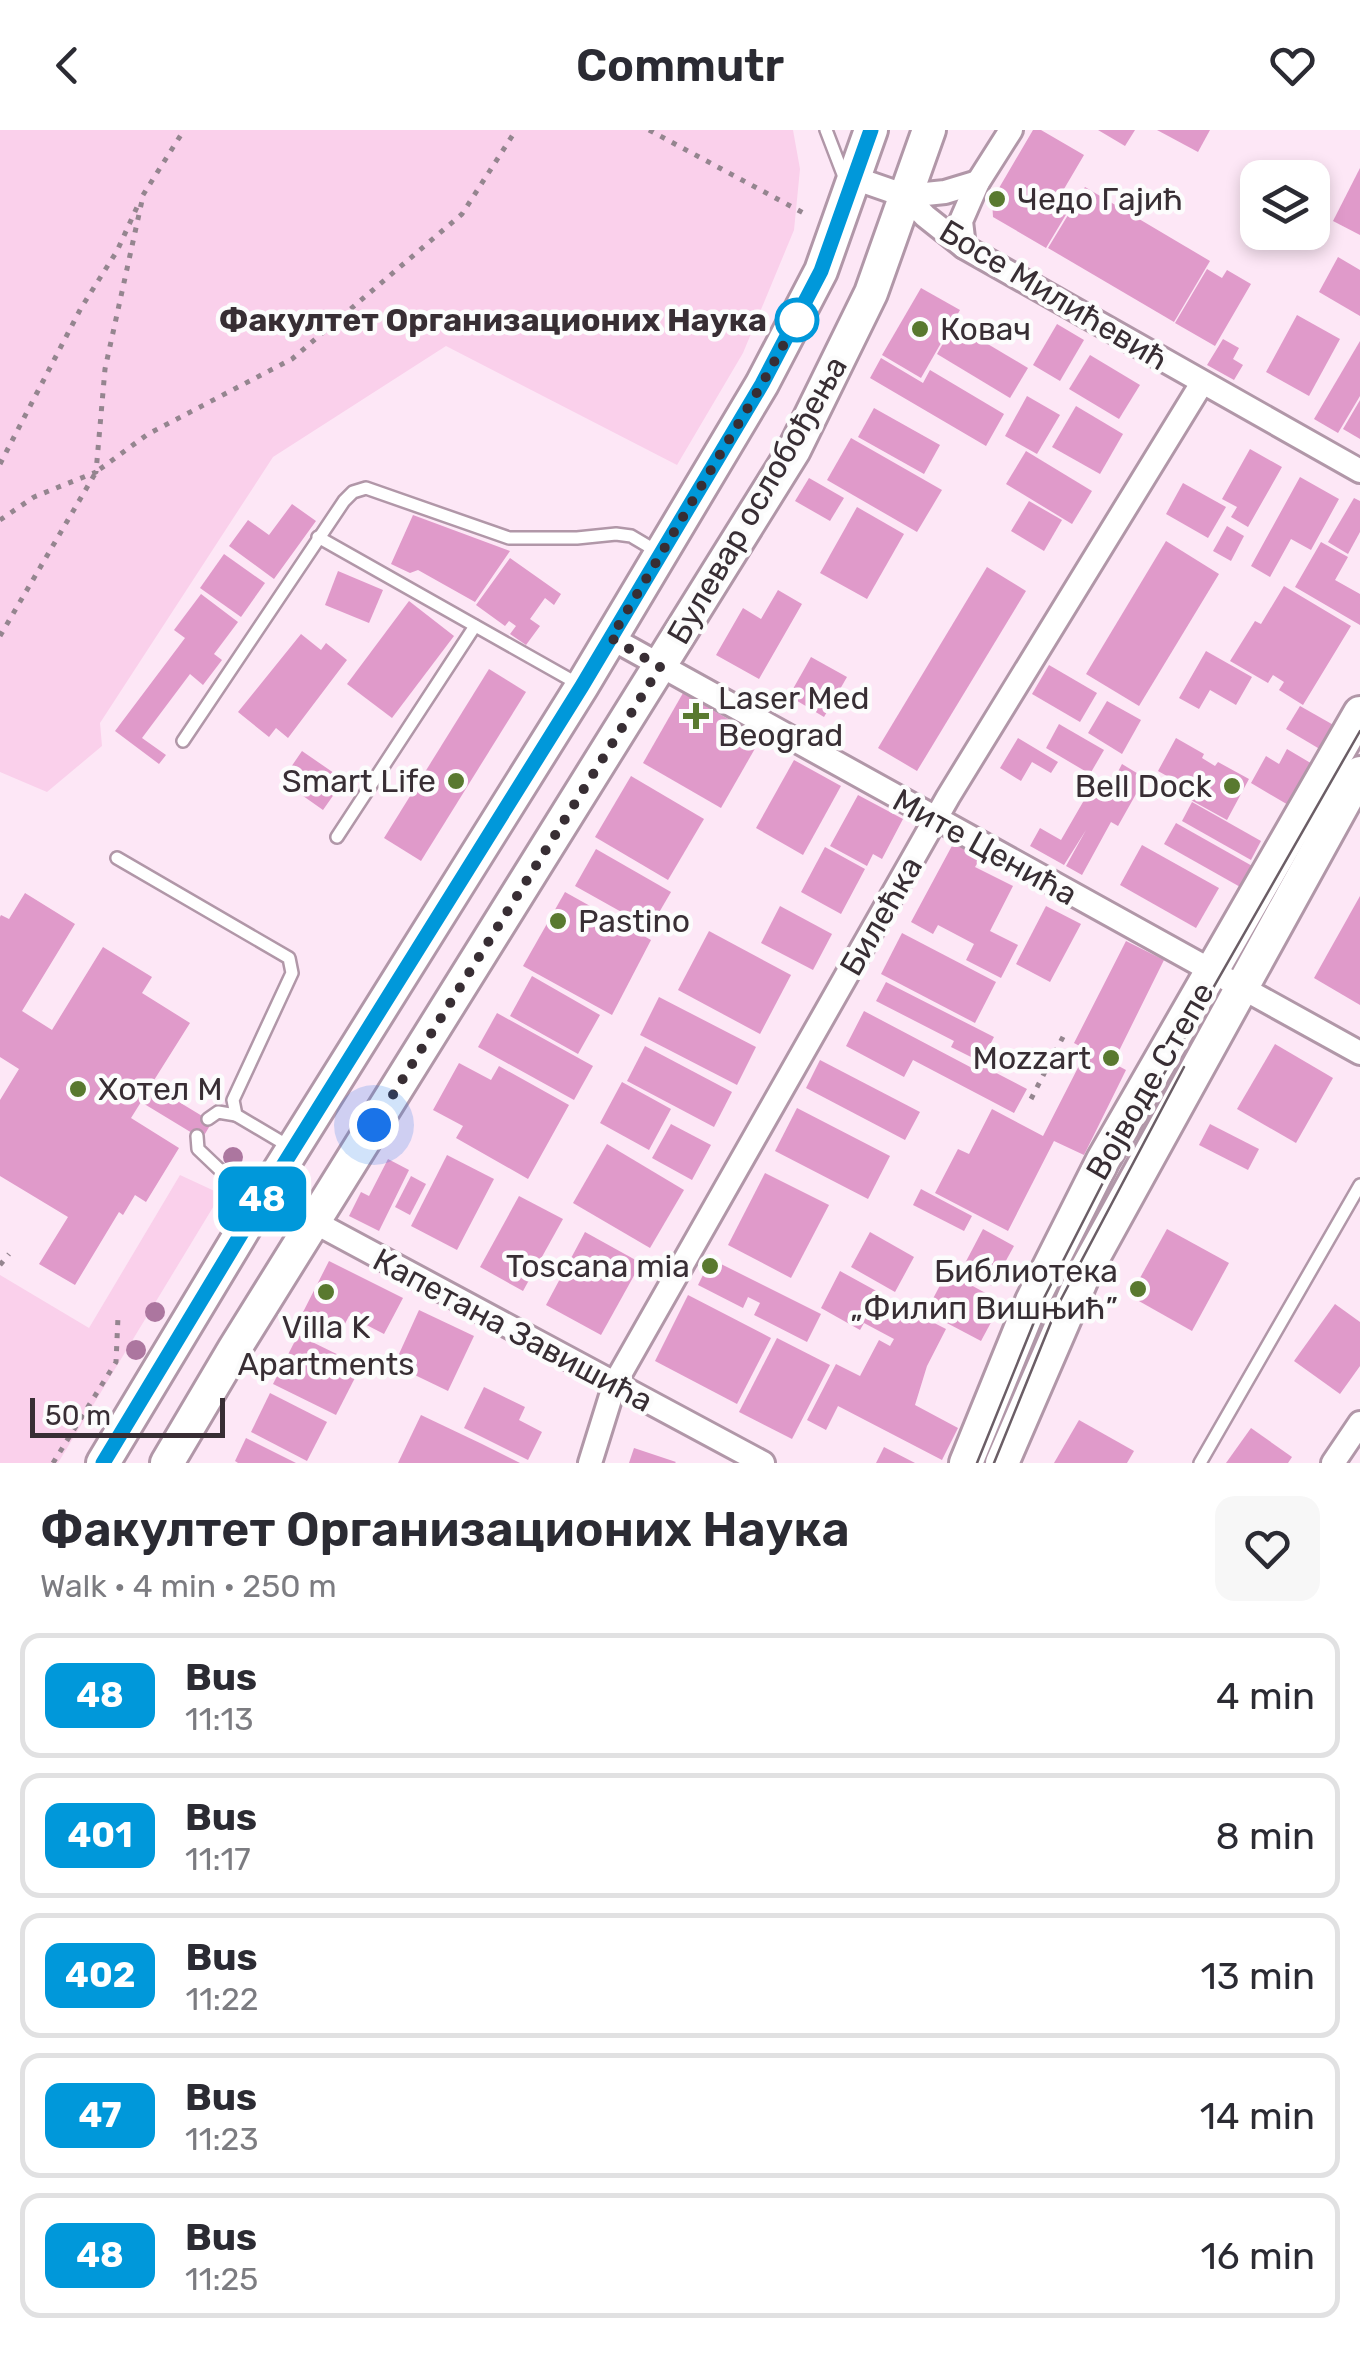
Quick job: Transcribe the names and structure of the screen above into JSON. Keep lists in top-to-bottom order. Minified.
{"streets":{"main road":["Булевар ослобођења","Војводе Степе"],"street":["Босе Милићевић","Мите Ценића","Билећка","Капетана Завишића"]},"crossings":[["Босе Милићевић","Булевар ослобођења"],["Босе Милићевић","Билећка"],["Булевар ослобођења","Мите Ценића"],["Булевар ослобођења","Капетана Завишића"],["Мите Ценића","Билећка"],["Мите Ценића","Војводе Степе"],["Билећка","Капетана Завишића"]],"places":{"other":["Чедо Гајић","Факултет Организационих Наука","Ковач","Smart Life","Bell Dock","Pastino","Mozzart","Хотел М","Toscana mia","Библиотека „Филип Вишњић”","Villa K Apartments"],"health":["Laser Med Beograd"]},"lines":["bus line 48"],"scale_bar":"50 m","page":{"header":"Commutr","on_map":"48","scale":"50 m","heading":["Факултет Организационих Наука","Walk · 4 min · 250 m"],"list":[{"mark":"48","name":"Bus","note":"11:13","value":"4 min"},{"mark":"401","name":"Bus","note":"11:17","value":"8 min"},{"mark":"402","name":"Bus","note":"11:22","value":"13 min"},{"mark":"47","name":"Bus","note":"11:23","value":"14 min"},{"mark":"48","name":"Bus","note":"11:25","value":"16 min"}]}}
